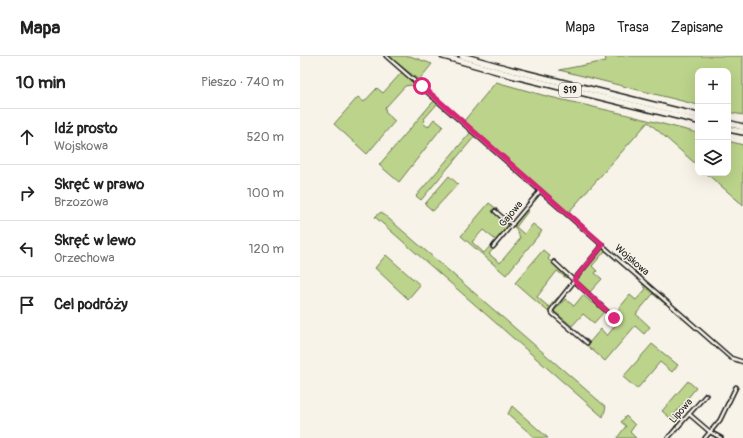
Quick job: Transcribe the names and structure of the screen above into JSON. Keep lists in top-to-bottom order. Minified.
{"streets":{"highway":["S19"],"street":["Gajowa","Wojskowa","Lipowa"]},"crossings":[["Gajowa","Wojskowa"]],"page":{"header":"Mapa","nav":["Mapa","Trasa","Zapisane"],"heading":["10 min","Pieszo · 740 m"],"map_buttons":["+","−"],"list":[["Idź prosto","Wojskowa","520 m"],["Skręć w prawo","Brzozowa","100 m"],["Skręć w lewo","Orzechowa","120 m"],"Cel podróży"]}}
